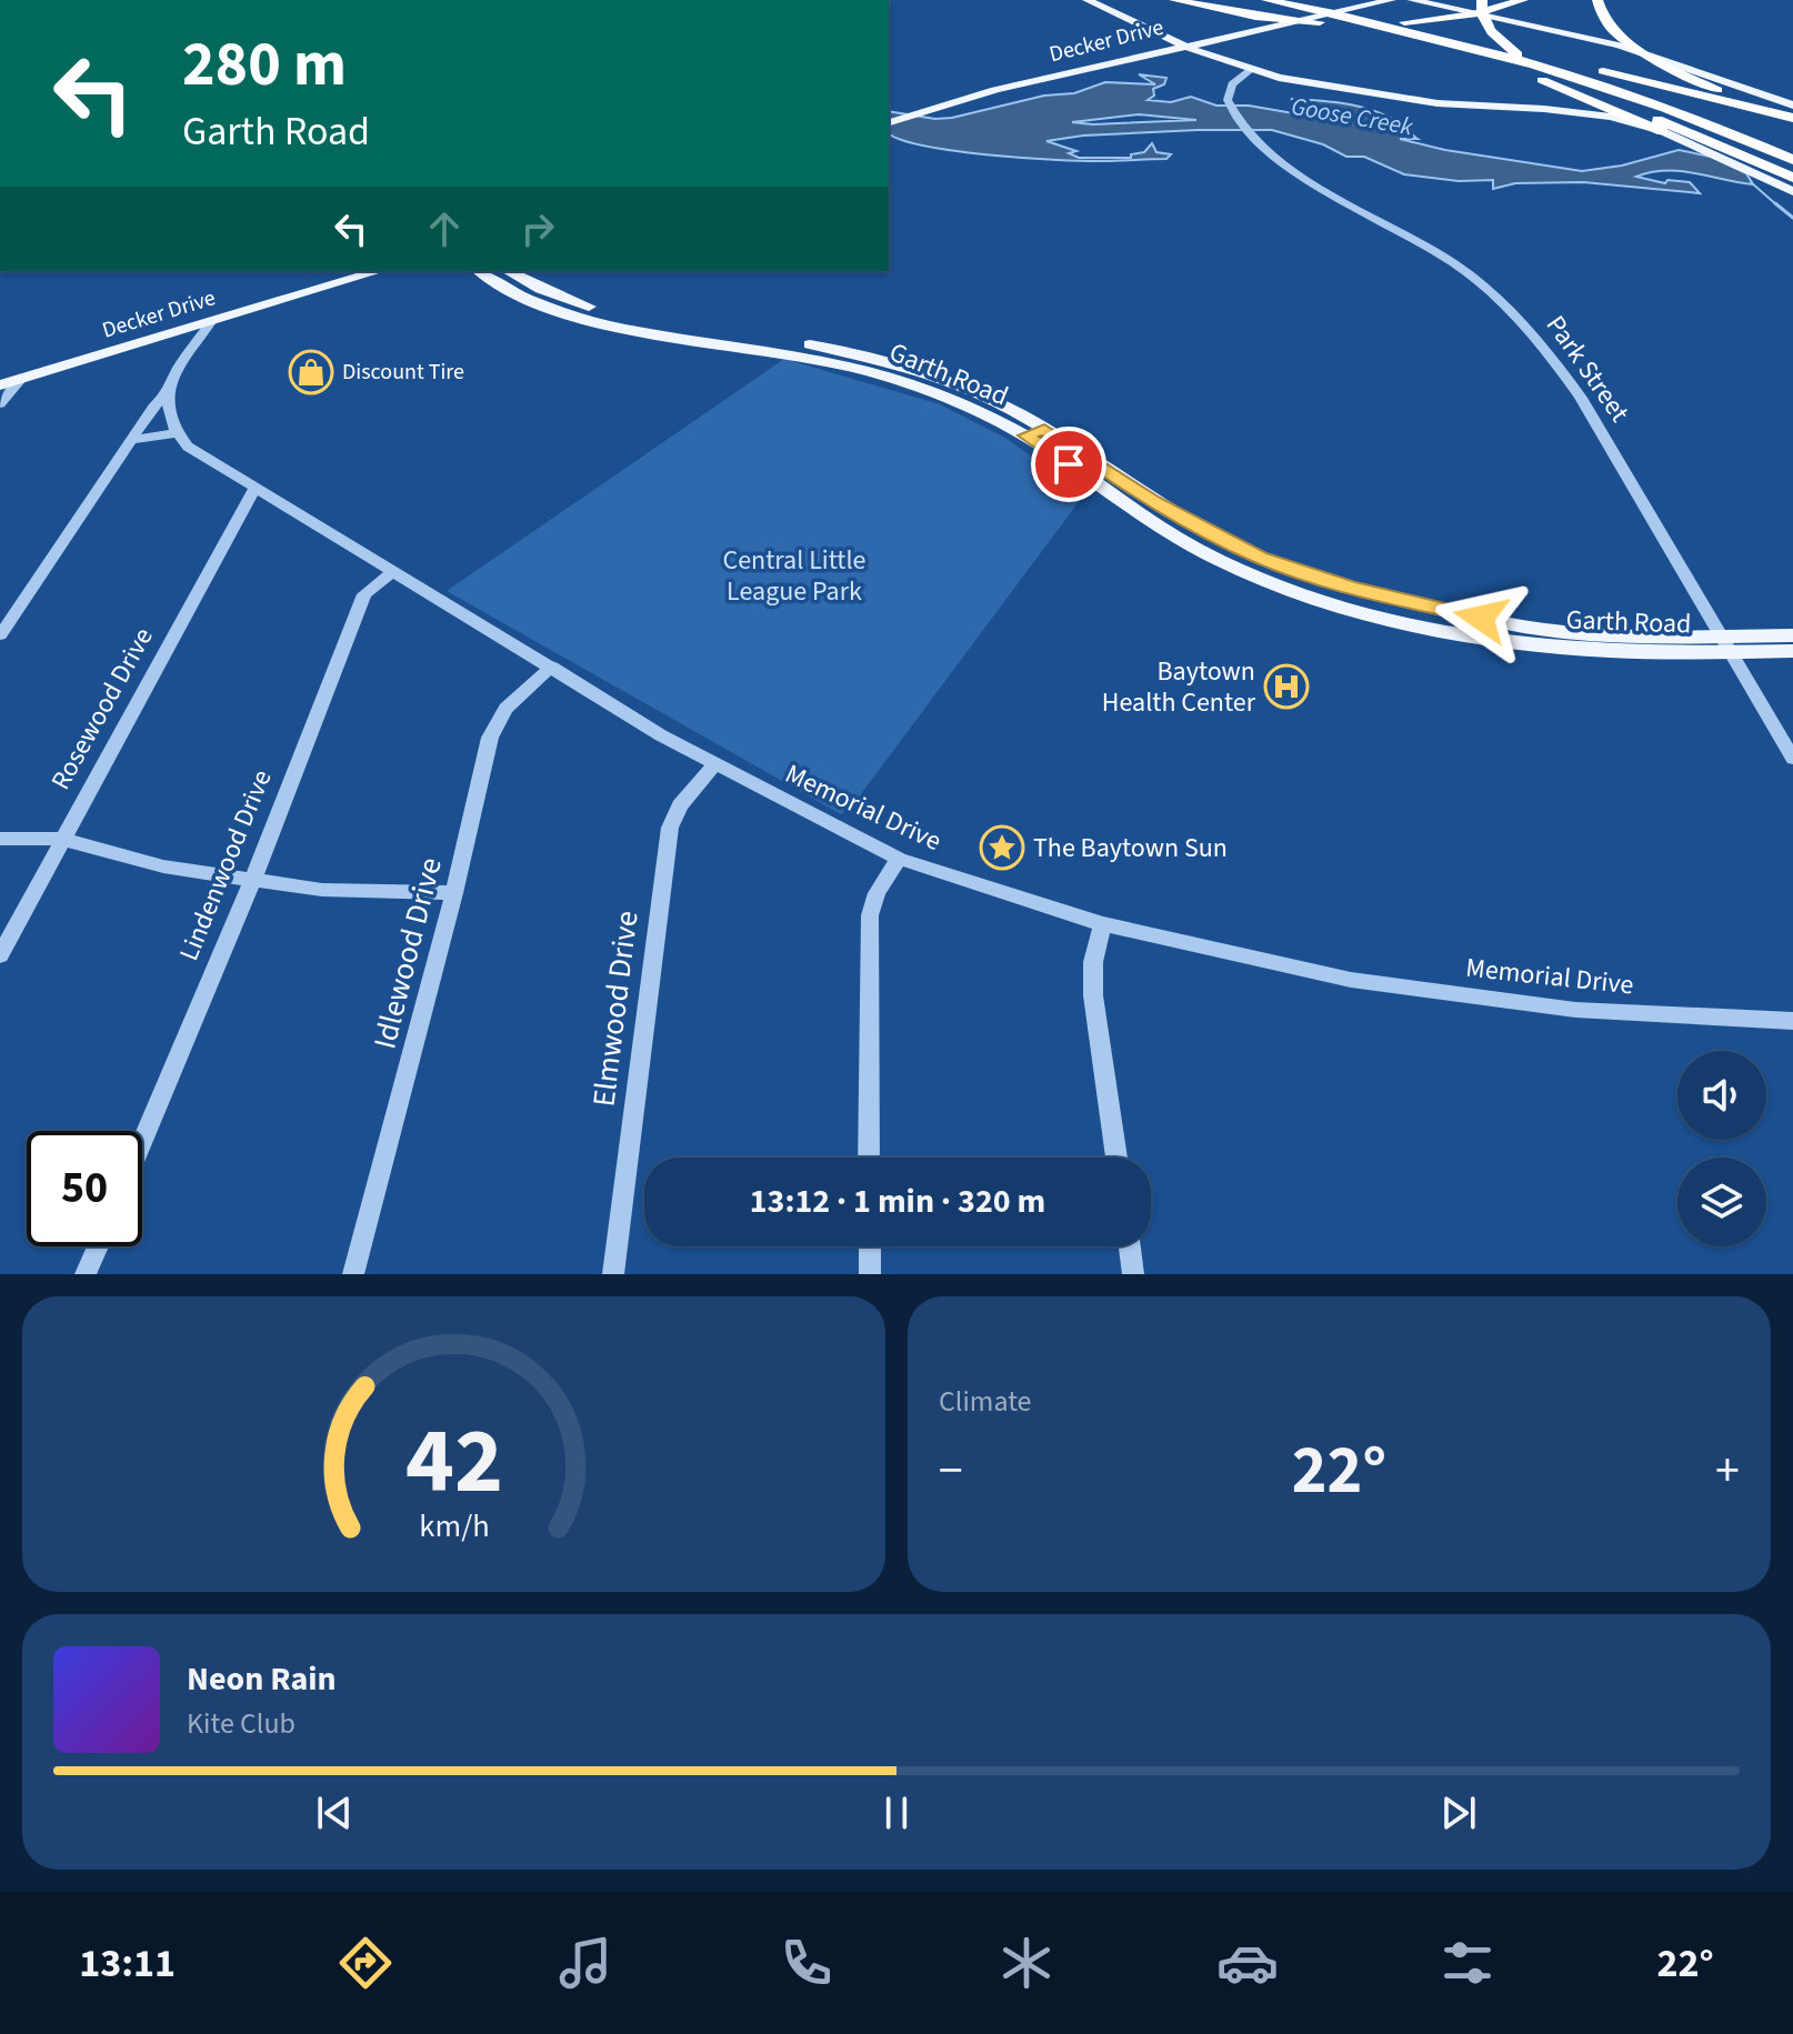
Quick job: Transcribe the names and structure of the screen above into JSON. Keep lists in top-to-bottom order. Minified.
{"streets":{"main road":["Decker Drive","Garth Road"],"street":["Park Street","Rosewood Drive","Memorial Drive","Lindenwood Drive","Idlewood Drive","Elmwood Drive"]},"crossings":[["Park Street","Garth Road"],["Rosewood Drive","Memorial Drive"],["Memorial Drive","Lindenwood Drive"],["Memorial Drive","Idlewood Drive"],["Memorial Drive","Elmwood Drive"]],"water":["Goose Creek"],"parks":["Central Little League Park"],"places":{"shop":["Discount Tire"],"hospital":["Baytown Health Center"],"place":["The Baytown Sun"]},"page":{"turn":["280 m","Garth Road"],"limit":"50","trip":"13:12 · 1 min · 320 m","tile":"Climate","heat":["−","22°","+"],"song":["Neon Rain","Kite Club"],"tabs":["13:11","22°"],"gauge":["42","km/h"]}}
